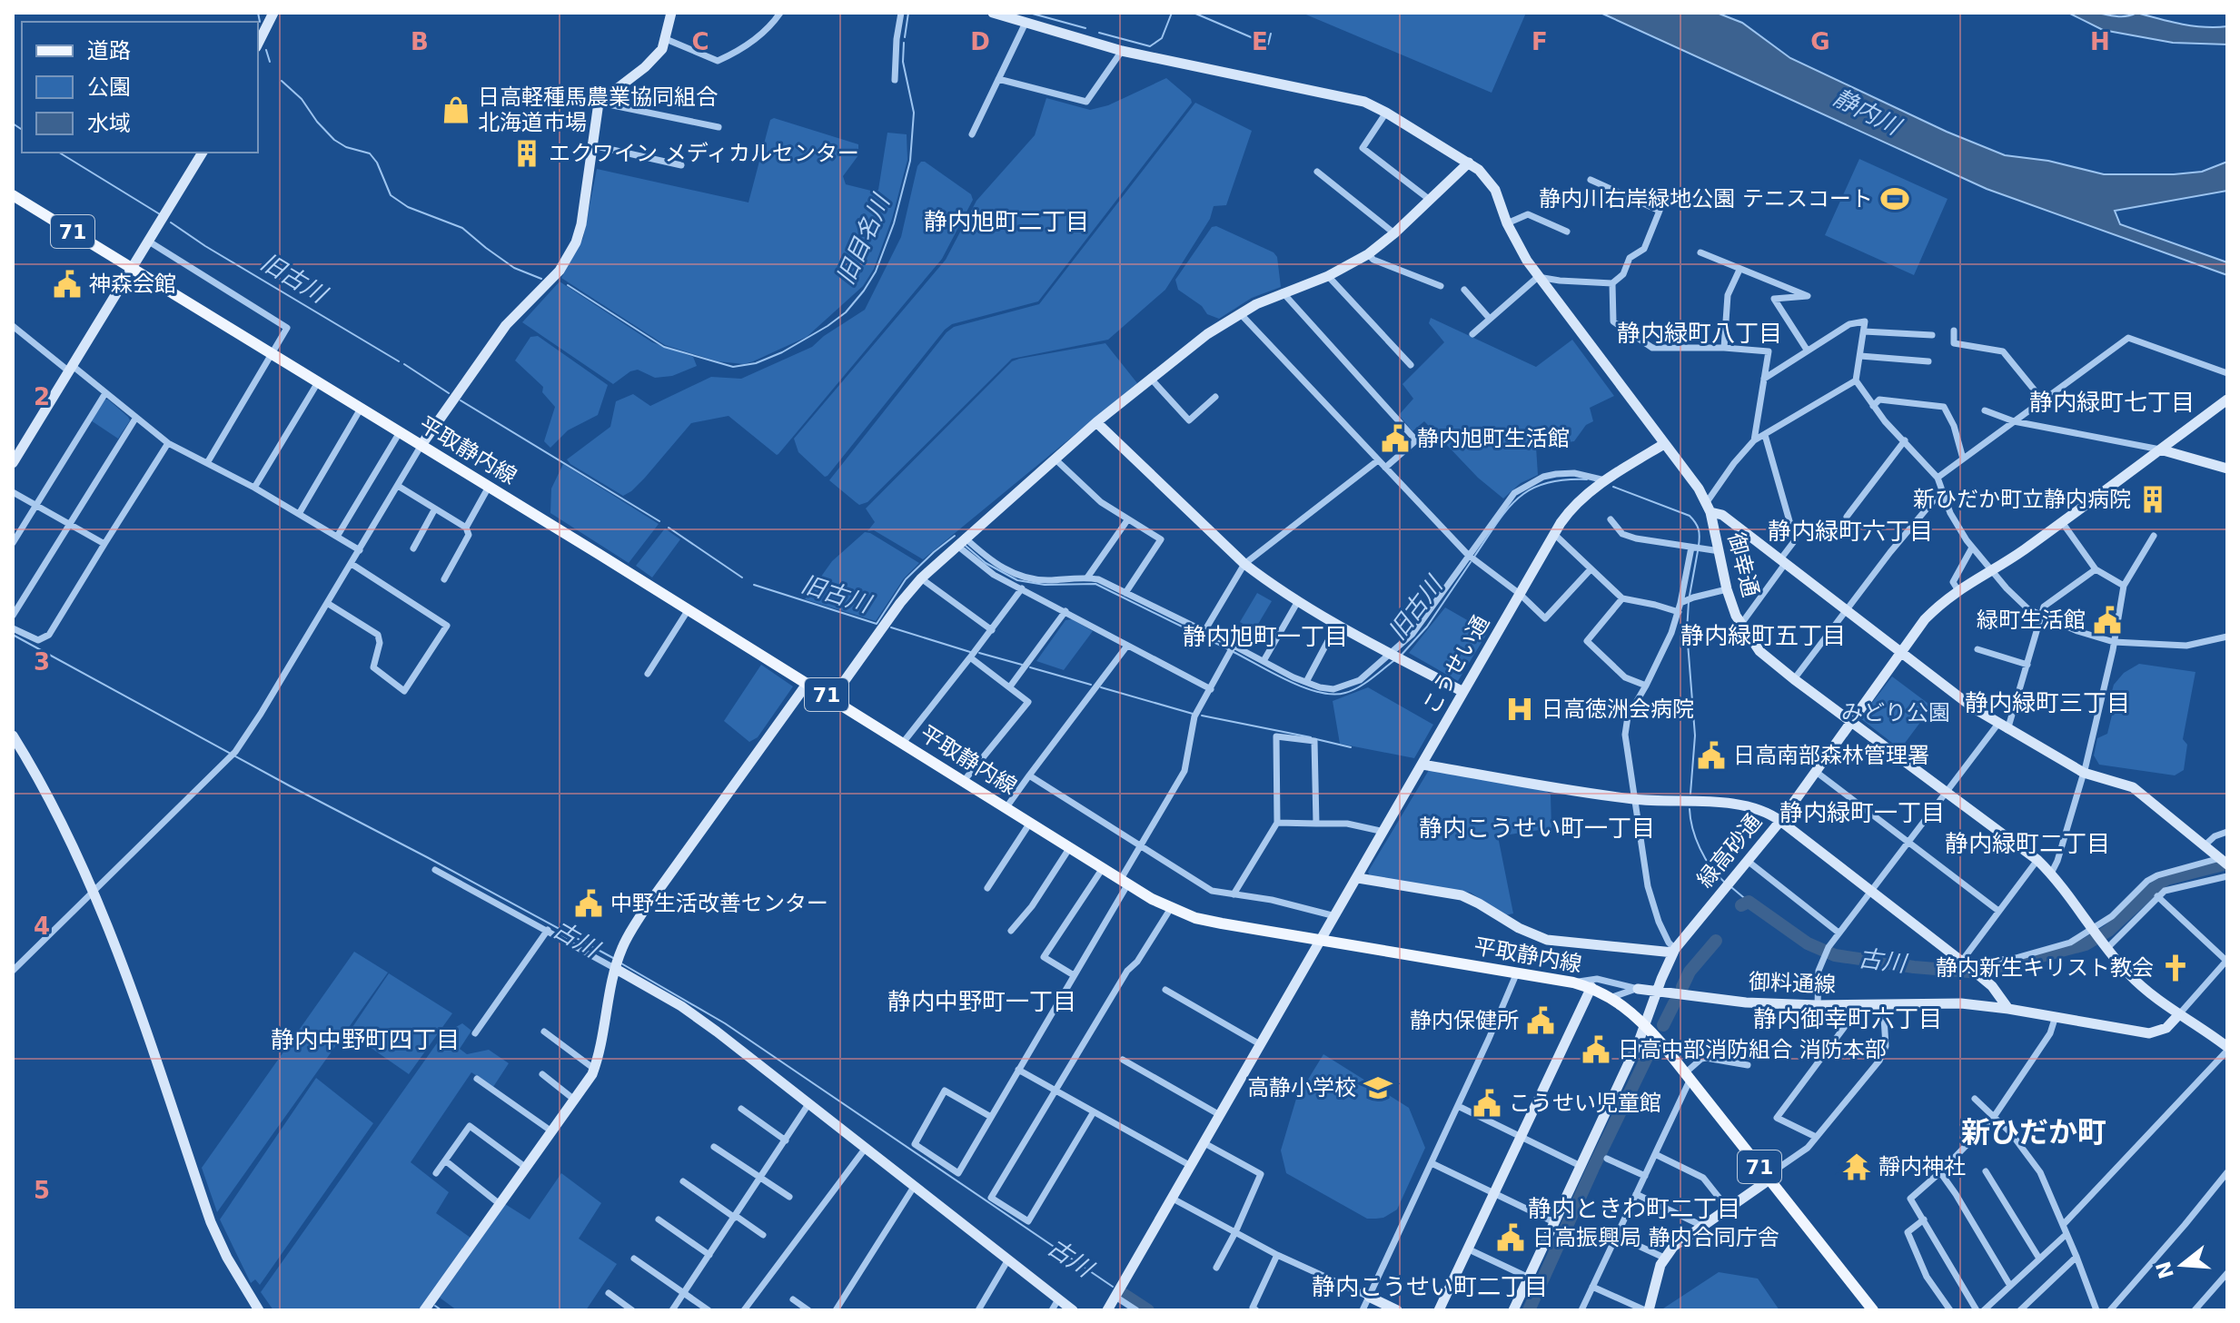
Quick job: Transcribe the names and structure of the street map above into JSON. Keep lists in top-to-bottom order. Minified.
{"streets":{"main road":["71","平取静内線"],"street":["御幸通","こうせい通","緑高砂通","御料通線"]},"crossings":[["平取静内線","こうせい通"],["平取静内線","緑高砂通"],["御幸通","こうせい通"],["御幸通","緑高砂通"],["緑高砂通","御料通線"]],"districts":["静内旭町二丁目","静内緑町八丁目","静内緑町七丁目","静内緑町六丁目","静内緑町五丁目","静内旭町一丁目","静内緑町三丁目","静内緑町一丁目","静内こうせい町一丁目","静内緑町二丁目","静内中野町一丁目","静内御幸町六丁目","静内中野町四丁目","新ひだか町","静内ときわ町二丁目","静内こうせい町二丁目"],"water":["静内川","旧目名川","旧古川","古川"],"parks":["みどり公園"],"places":{"shop":["日高軽種馬農業協同組合 北海道市場"],"building":["エクワイン メディカルセンター","新ひだか町立静内病院"],"sports":["静内川右岸緑地公園 テニスコート"],"public building":["神森会館","静内旭町生活館","緑町生活館","日高南部森林管理署","中野生活改善センター","静内保健所","日高中部消防組合 消防本部","こうせい児童館","日高振興局 静内合同庁舎"],"hospital":["日高徳洲会病院"],"church":["静内新生キリスト教会"],"school or university":["高静小学校"],"temple":["靜内神社"]},"legend":["道路","公園","水域"],"north":"left","grid":{"columns":["B","C","D","E","F","G","H"],"rows":["2","3","4","5"]}}
